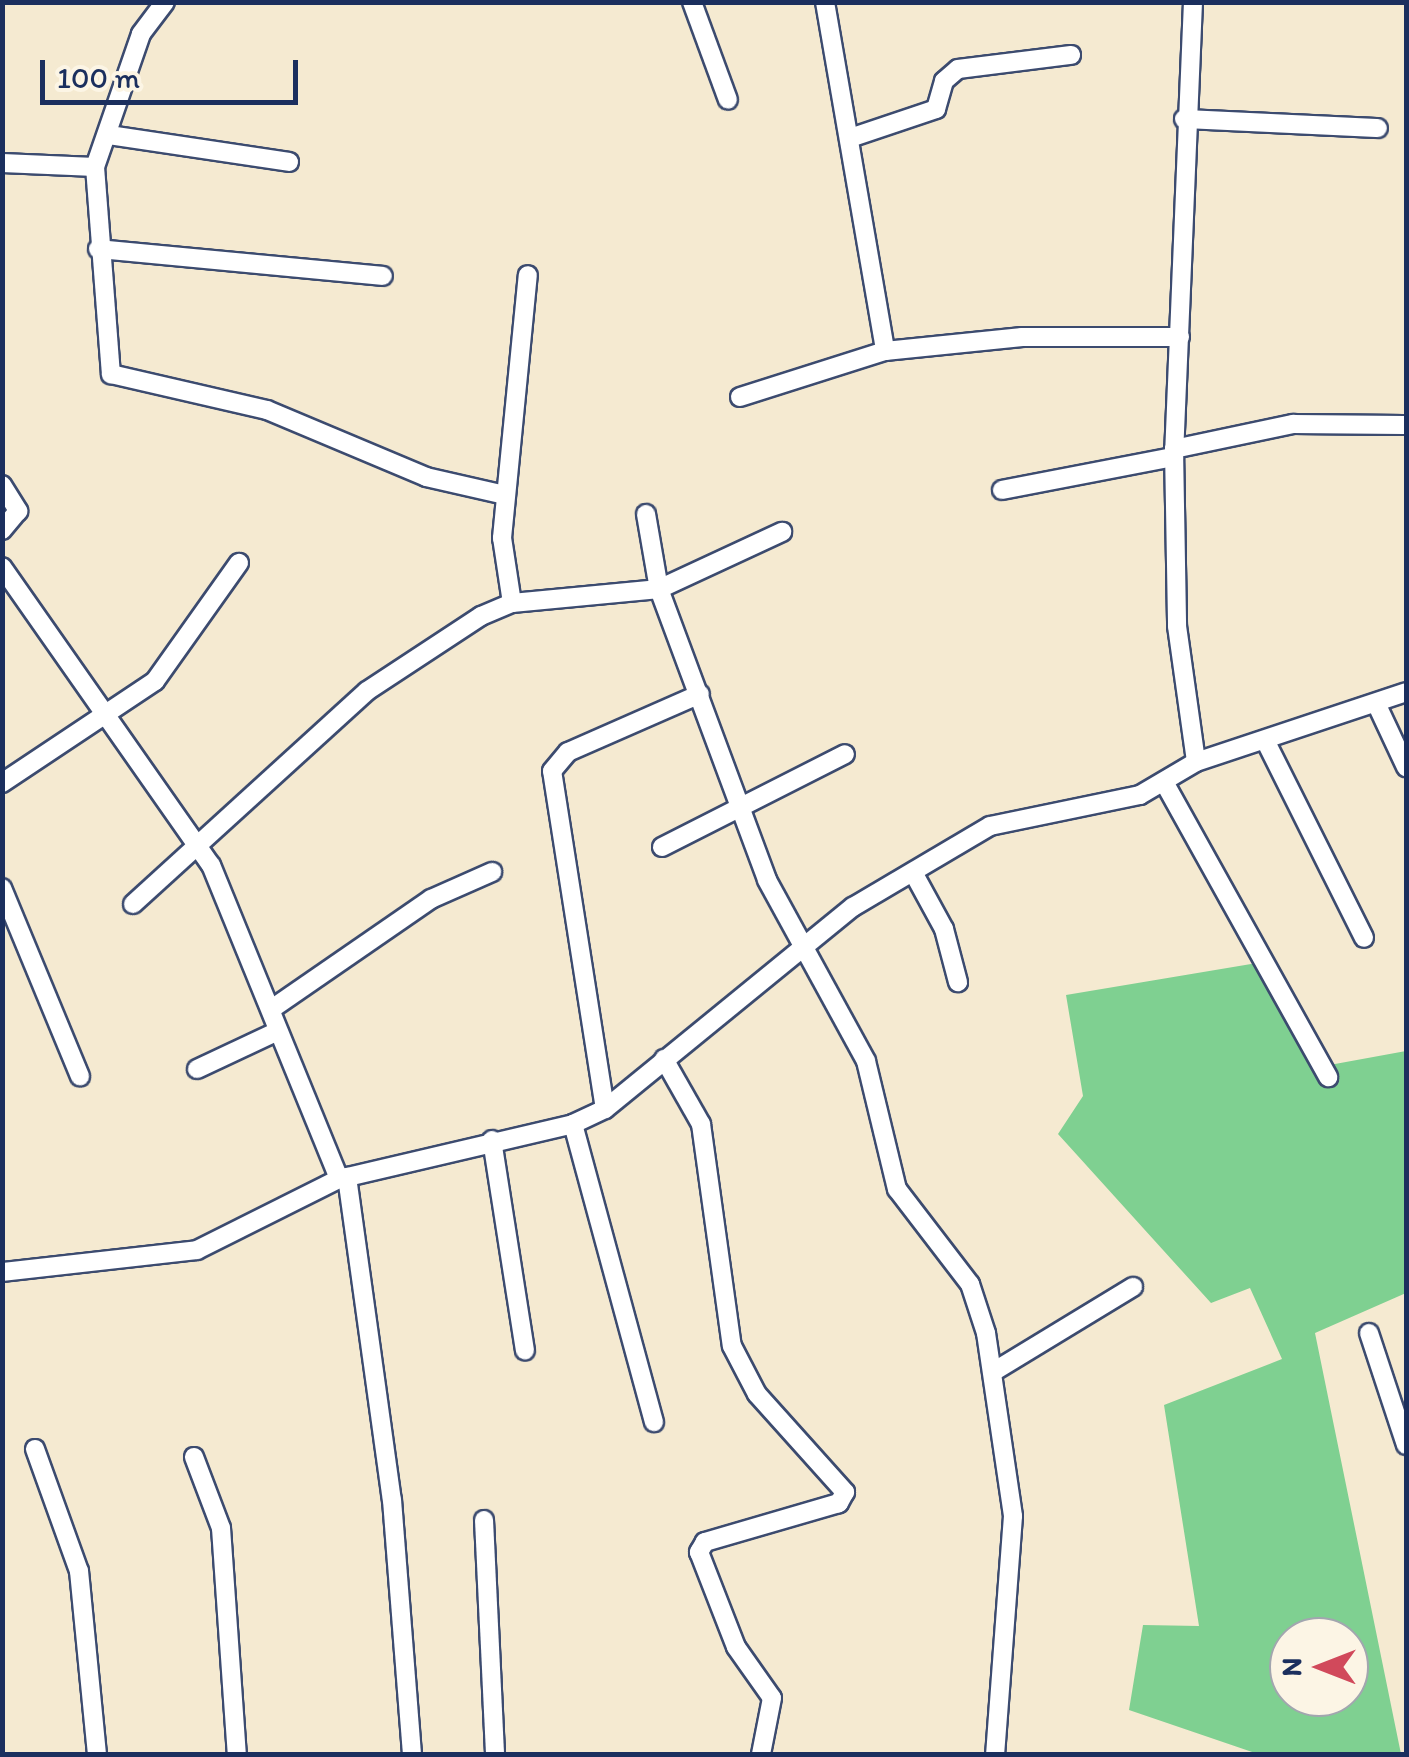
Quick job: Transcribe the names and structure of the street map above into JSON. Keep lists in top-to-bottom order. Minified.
{"scale_bar":"100 m","north":"left"}
